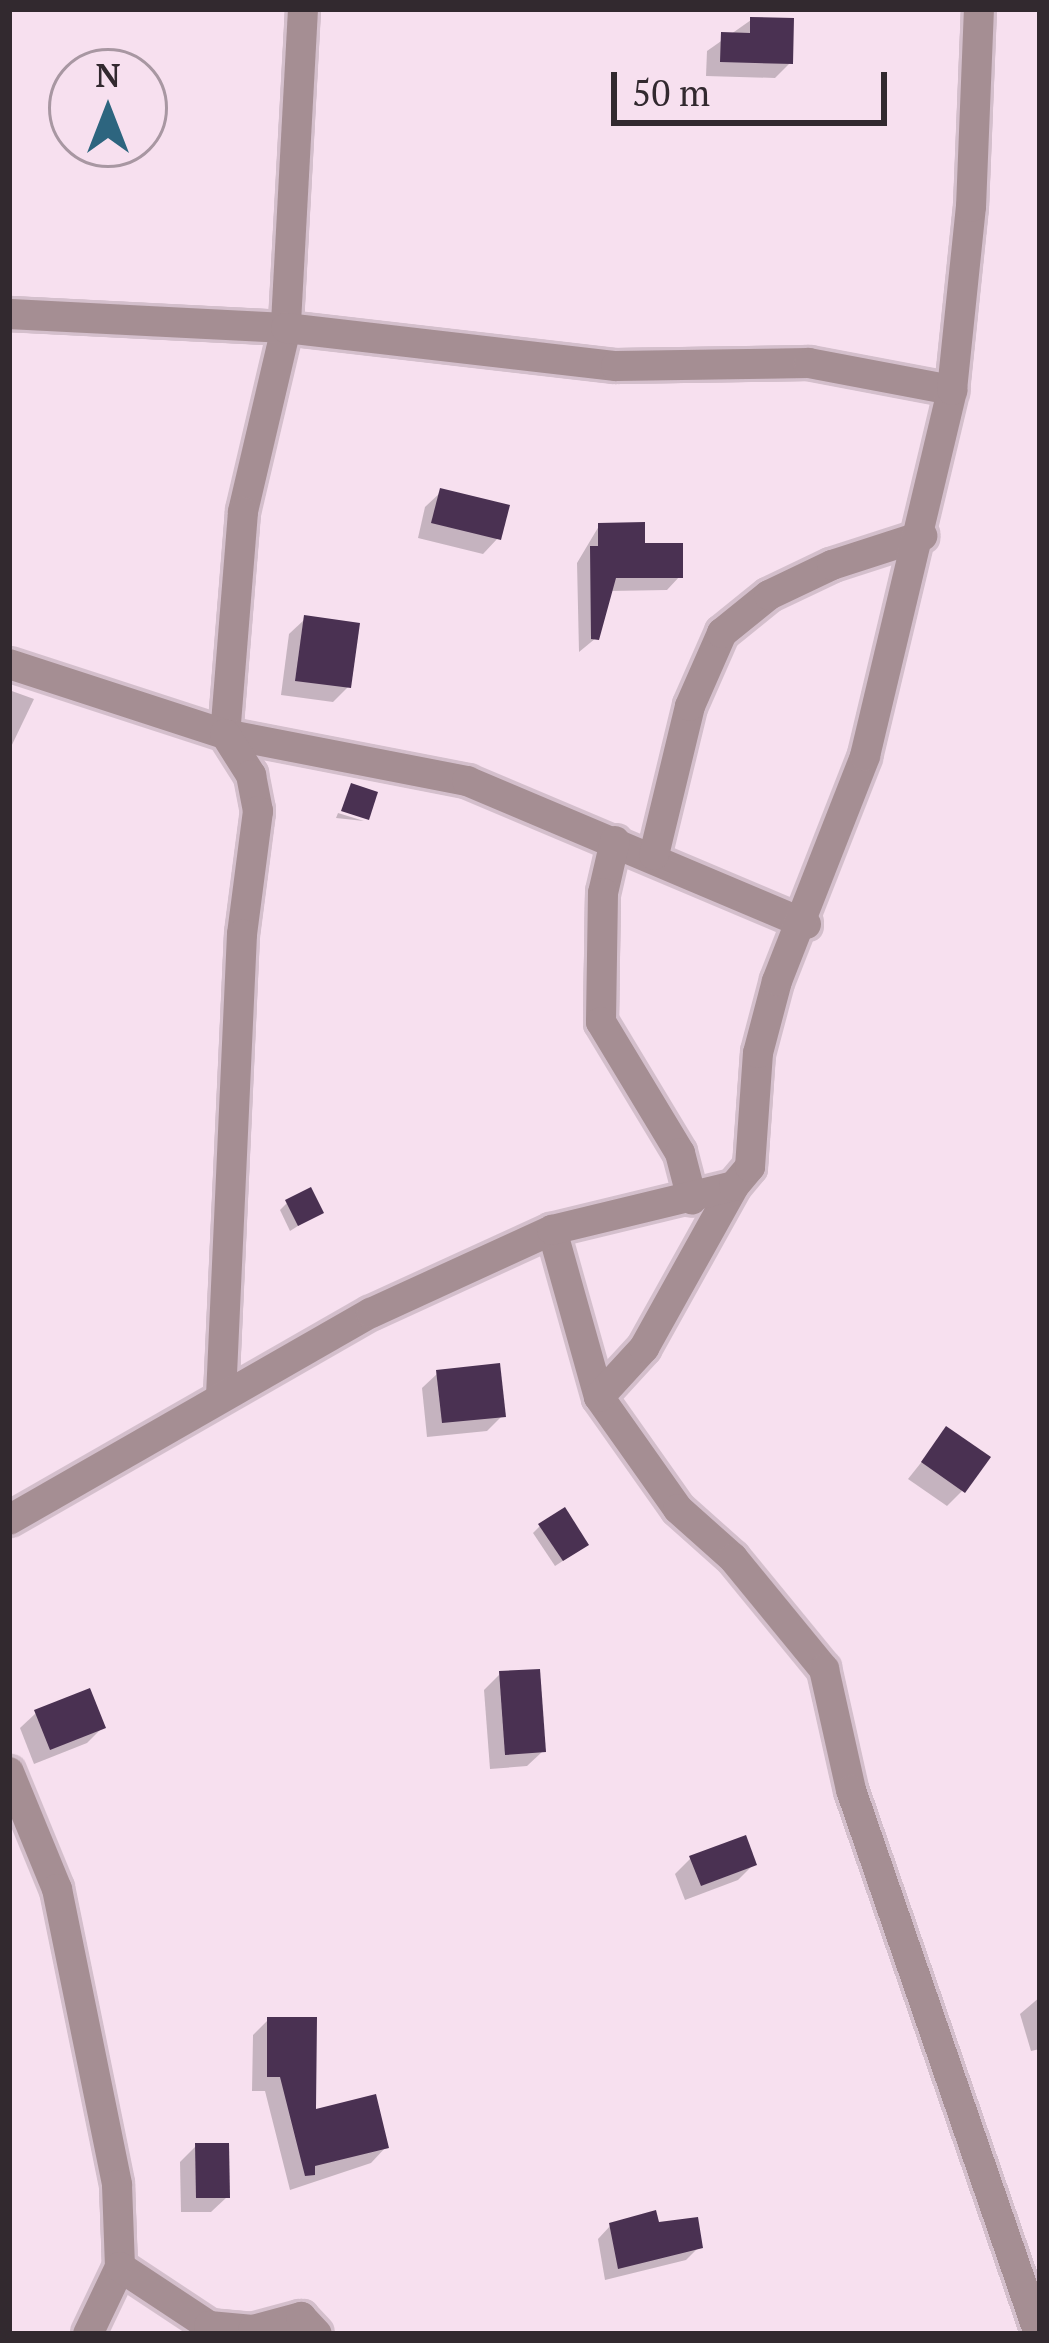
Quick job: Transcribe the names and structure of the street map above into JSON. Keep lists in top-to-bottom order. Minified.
{"scale_bar":"50 m","north":"top"}
